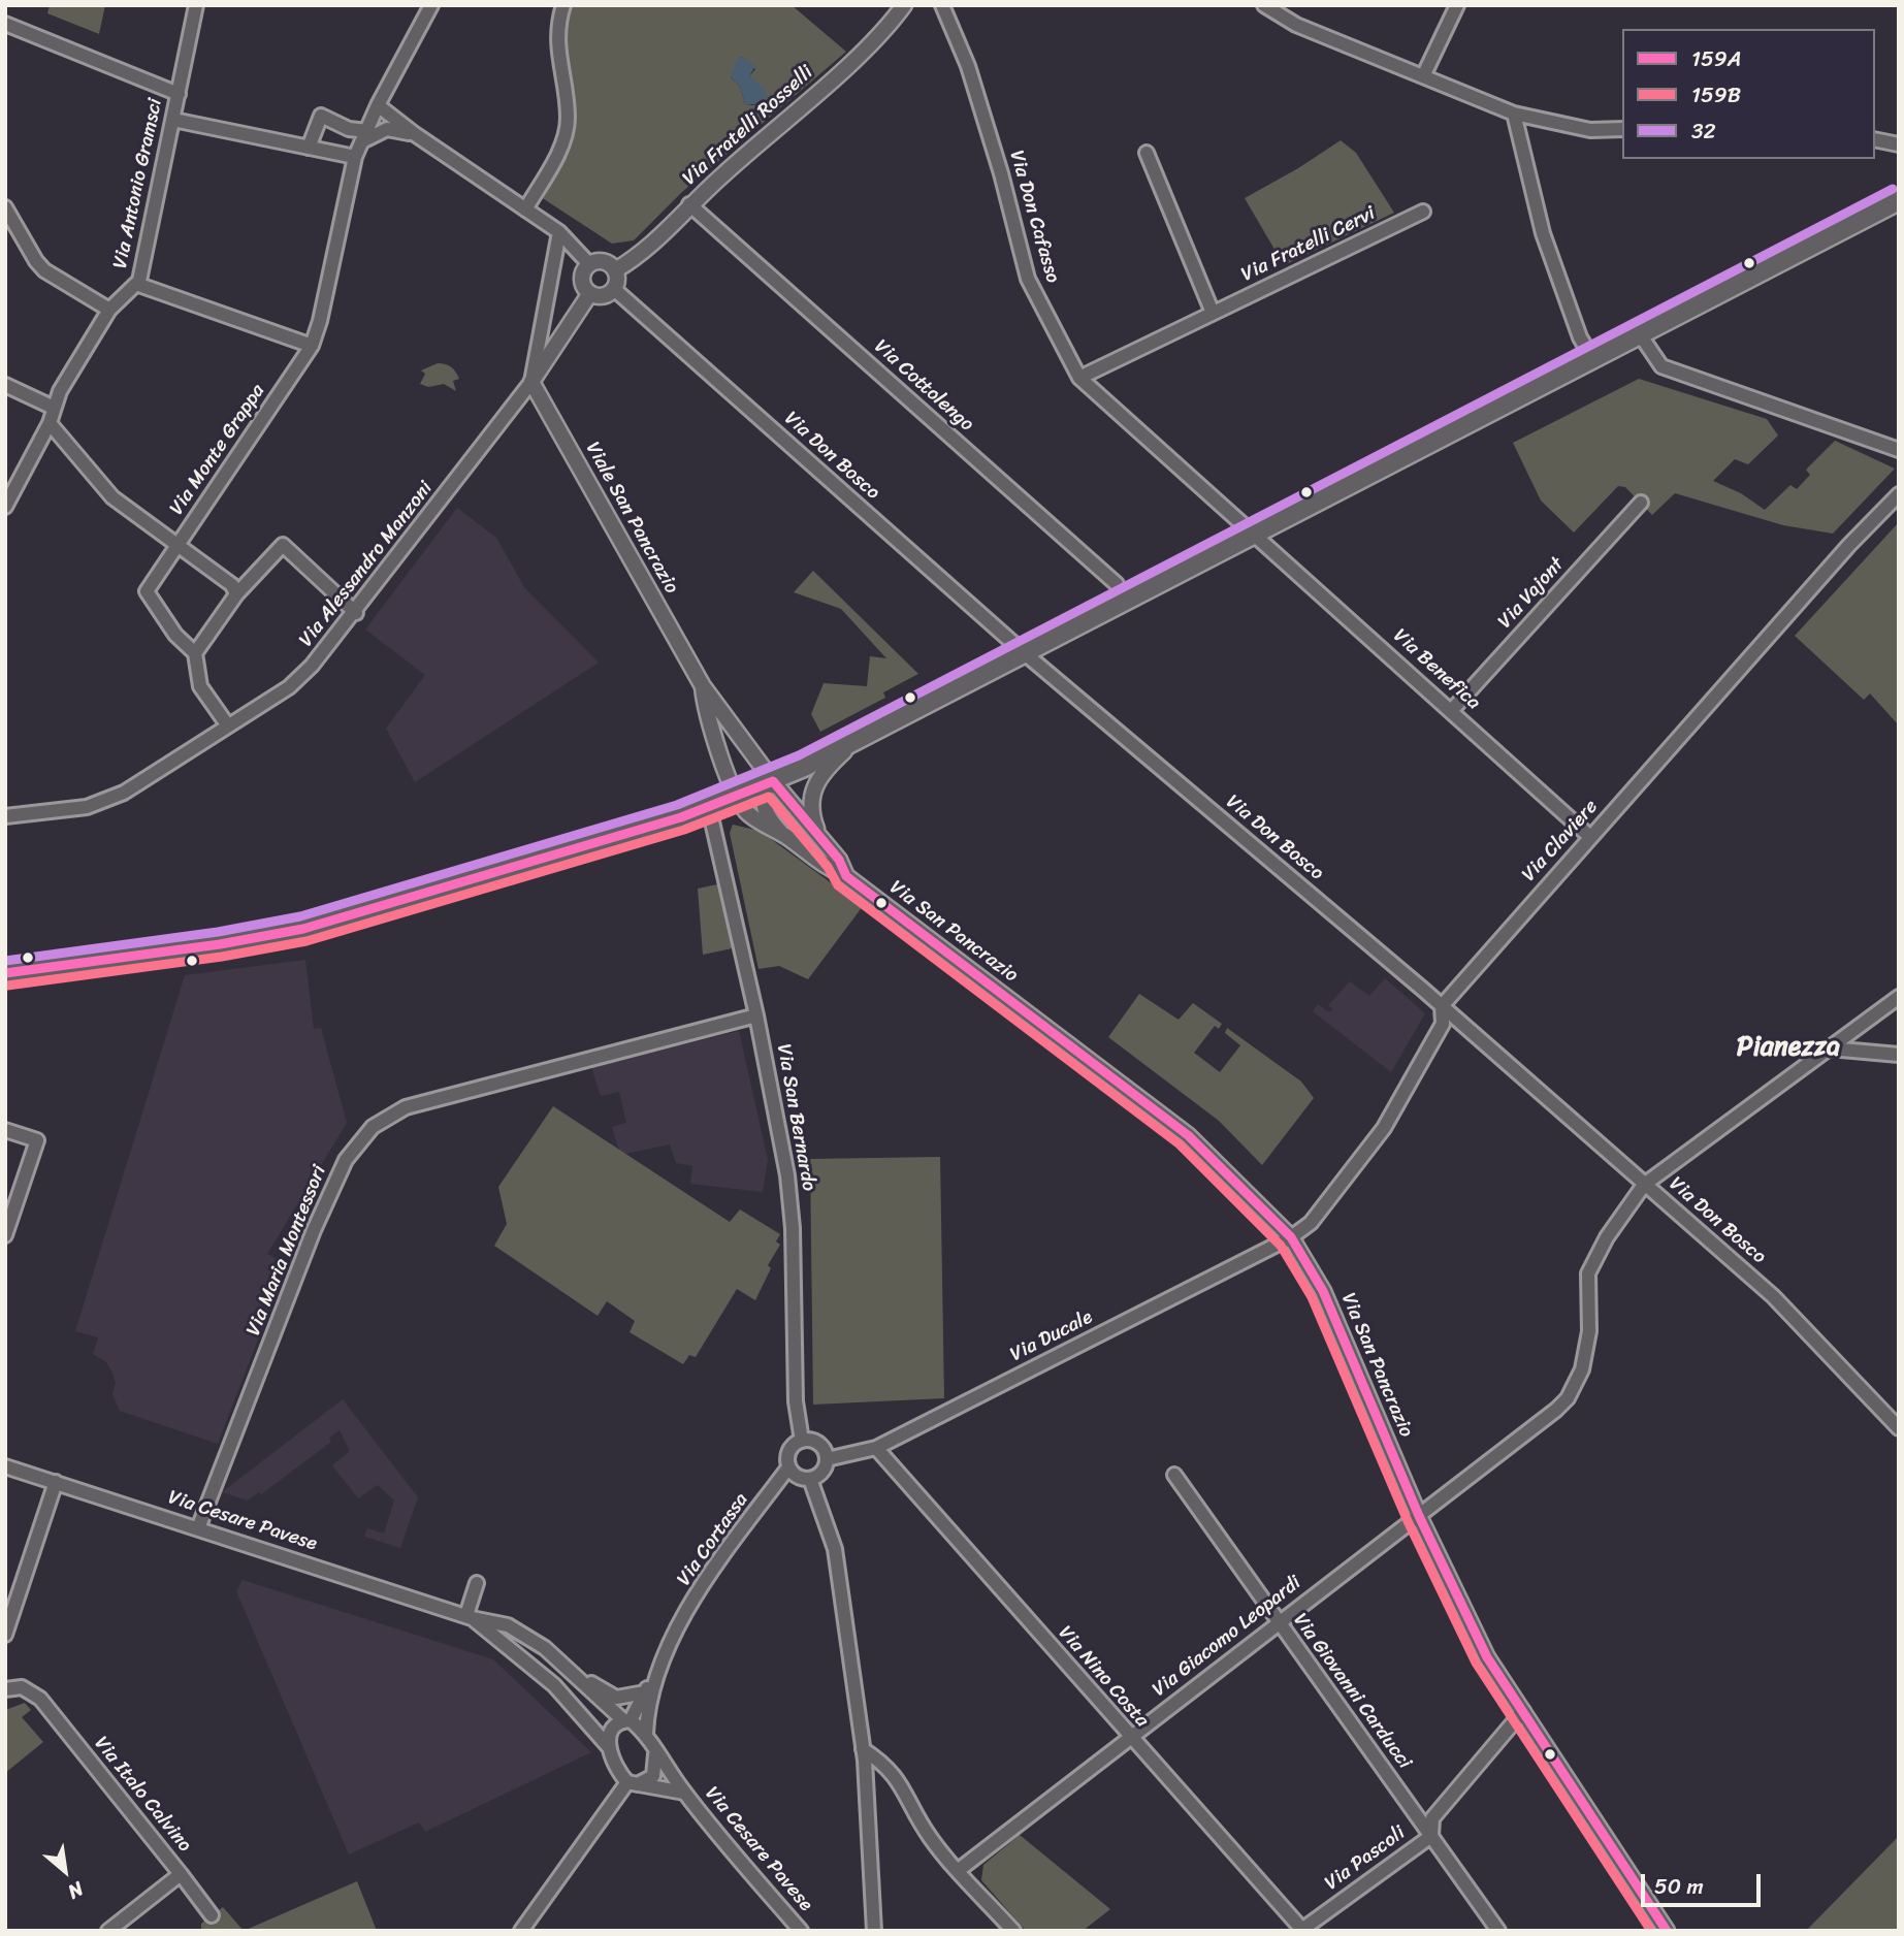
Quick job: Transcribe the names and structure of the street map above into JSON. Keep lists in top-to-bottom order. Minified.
{"streets":{"street":["Via Fratelli Rosselli","Via Antonio Gramsci","Via Don Cafasso","Via Fratelli Cervi","Via Cottolengo","Via Monte Grappa","Via Don Bosco","Viale San Pancrazio","Via Alessandro Manzoni","Via Vajont","Via Benefica","Via Claviere","Via San Pancrazio","Via San Bernardo","Via Maria Montessori","Via Ducale","Via Cesare Pavese","Via Cortassa","Via Giacomo Leopardi","Via Nino Costa","Via Giovanni Carducci","Via Italo Calvino","Via Pascoli"]},"crossings":[["Via Fratelli Rosselli","Via Cottolengo"],["Via Fratelli Rosselli","Via Don Bosco"],["Via Antonio Gramsci","Via Monte Grappa"],["Via Don Cafasso","Via Fratelli Cervi"],["Via Don Cafasso","Via Benefica"],["Via Don Bosco","Via Claviere"],["Via Don Bosco","Via Giacomo Leopardi"],["Viale San Pancrazio","Via Alessandro Manzoni"],["Viale San Pancrazio","Via San Pancrazio"],["Via Vajont","Via Benefica"],["Via Benefica","Via Claviere"],["Via Claviere","Via San Pancrazio"],["Via Claviere","Via Ducale"],["Via San Pancrazio","Via Ducale"],["Via San Pancrazio","Via Giacomo Leopardi"],["Via San Pancrazio","Via Pascoli"],["Via San Bernardo","Via Maria Montessori"],["Via San Bernardo","Via Ducale"],["Via San Bernardo","Via Cortassa"],["Via Maria Montessori","Via Cesare Pavese"],["Via Ducale","Via Cortassa"],["Via Ducale","Via Nino Costa"],["Via Cesare Pavese","Via Cortassa"],["Via Giacomo Leopardi","Via Nino Costa"],["Via Giacomo Leopardi","Via Giovanni Carducci"],["Via Nino Costa","Via Pascoli"],["Via Giovanni Carducci","Via Pascoli"]],"districts":["Pianezza"],"lines":["transit line 32","transit line 159A","transit line 159B"],"legend":["159A","159B","32"],"scale_bar":"50 m","north":"bottom right"}
